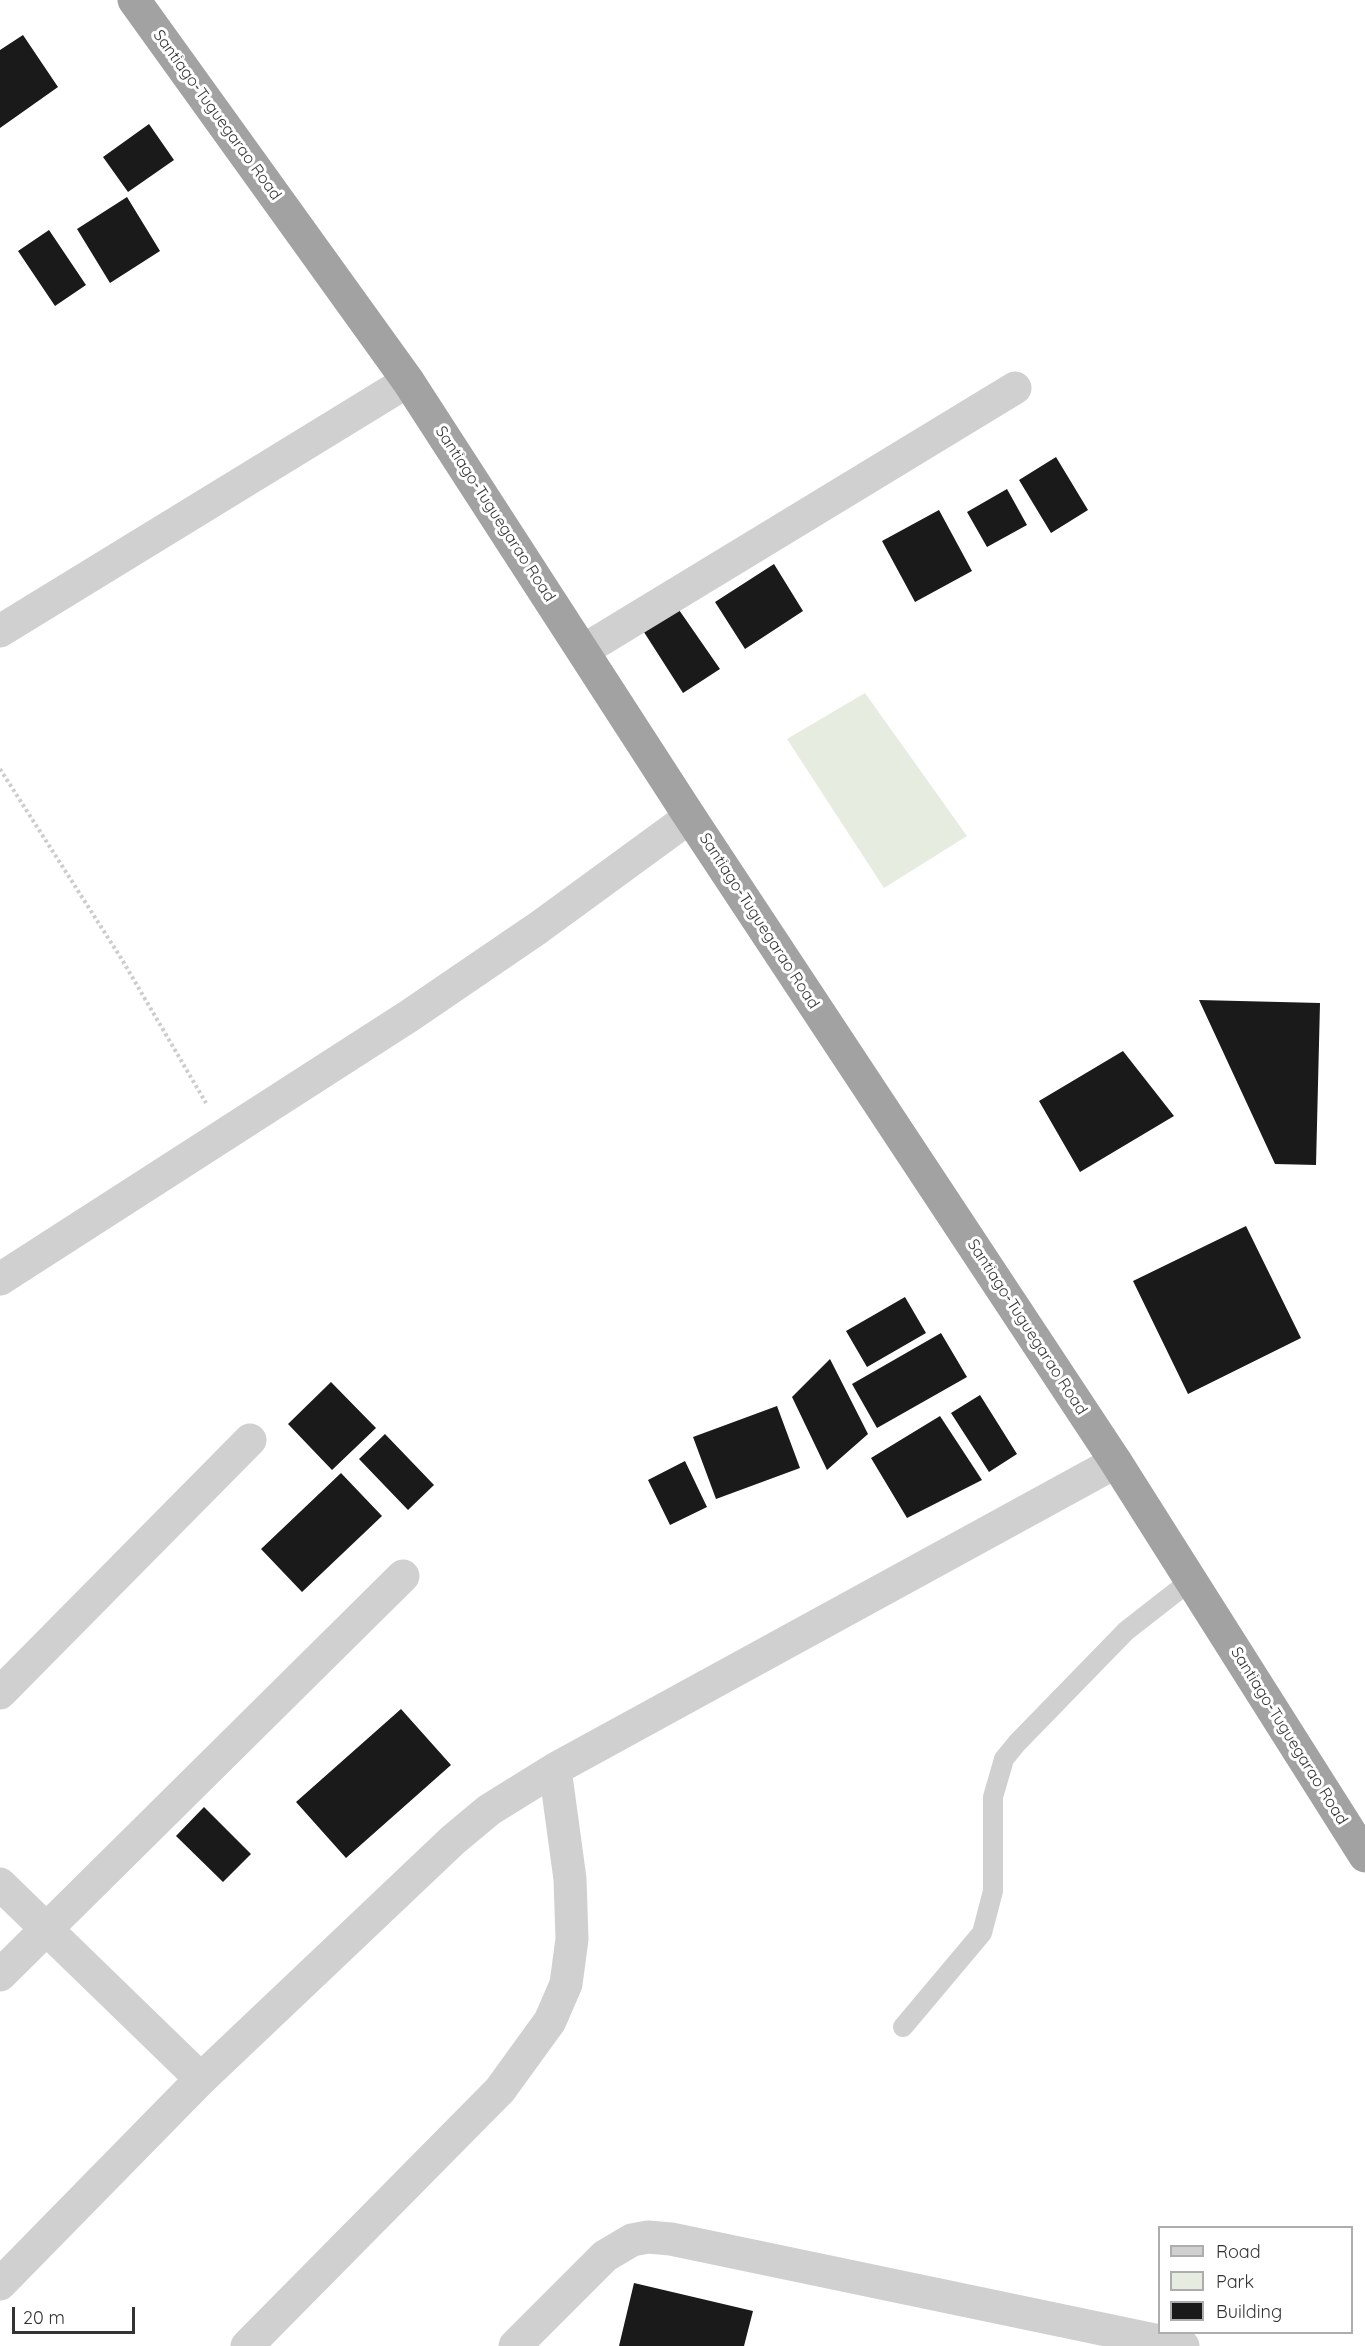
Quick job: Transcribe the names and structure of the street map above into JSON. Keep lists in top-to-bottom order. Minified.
{"streets":{"highway":["Santiago-Tuguegarao Road"]},"legend":["Road","Park","Building"],"scale_bar":"20 m"}
